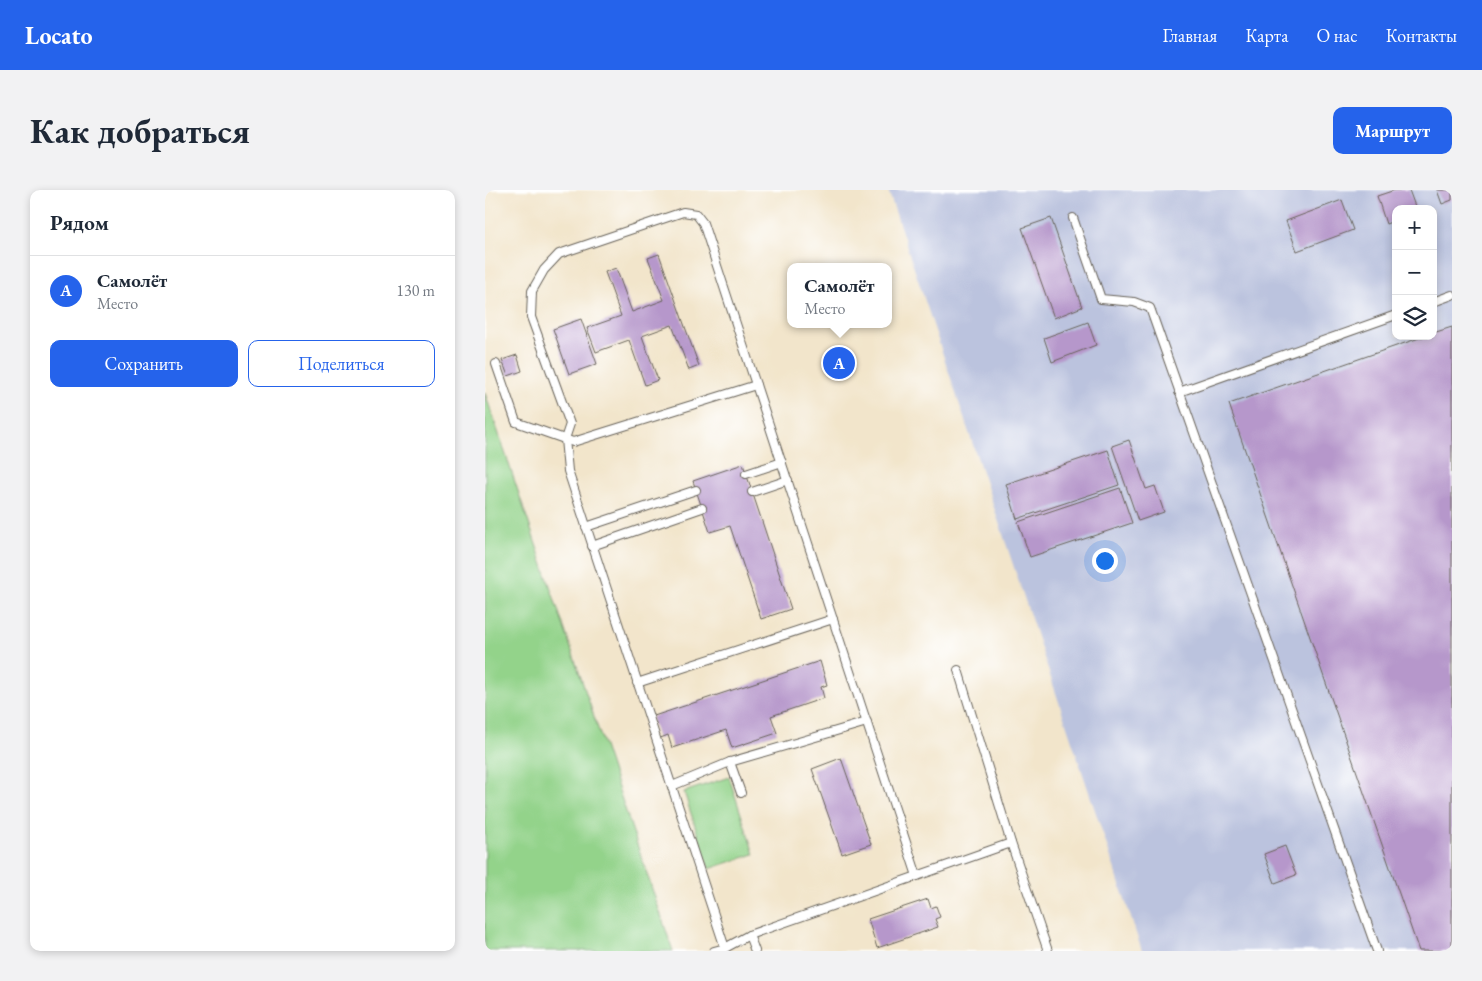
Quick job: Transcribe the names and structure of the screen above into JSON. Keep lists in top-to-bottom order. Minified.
{"page":{"header":"Locato","nav":["Главная","Карта","О нас","Контакты"],"buttons":["Маршрут",["Сохранить","Поделиться"]],"title":"Как добраться","heading":"Рядом","map_buttons":["+","−"],"list":[{"mark":"A","name":"Самолёт","note":"Место","value":"130 m"}],"popup":["Самолёт","Место"],"pins":"A"}}
